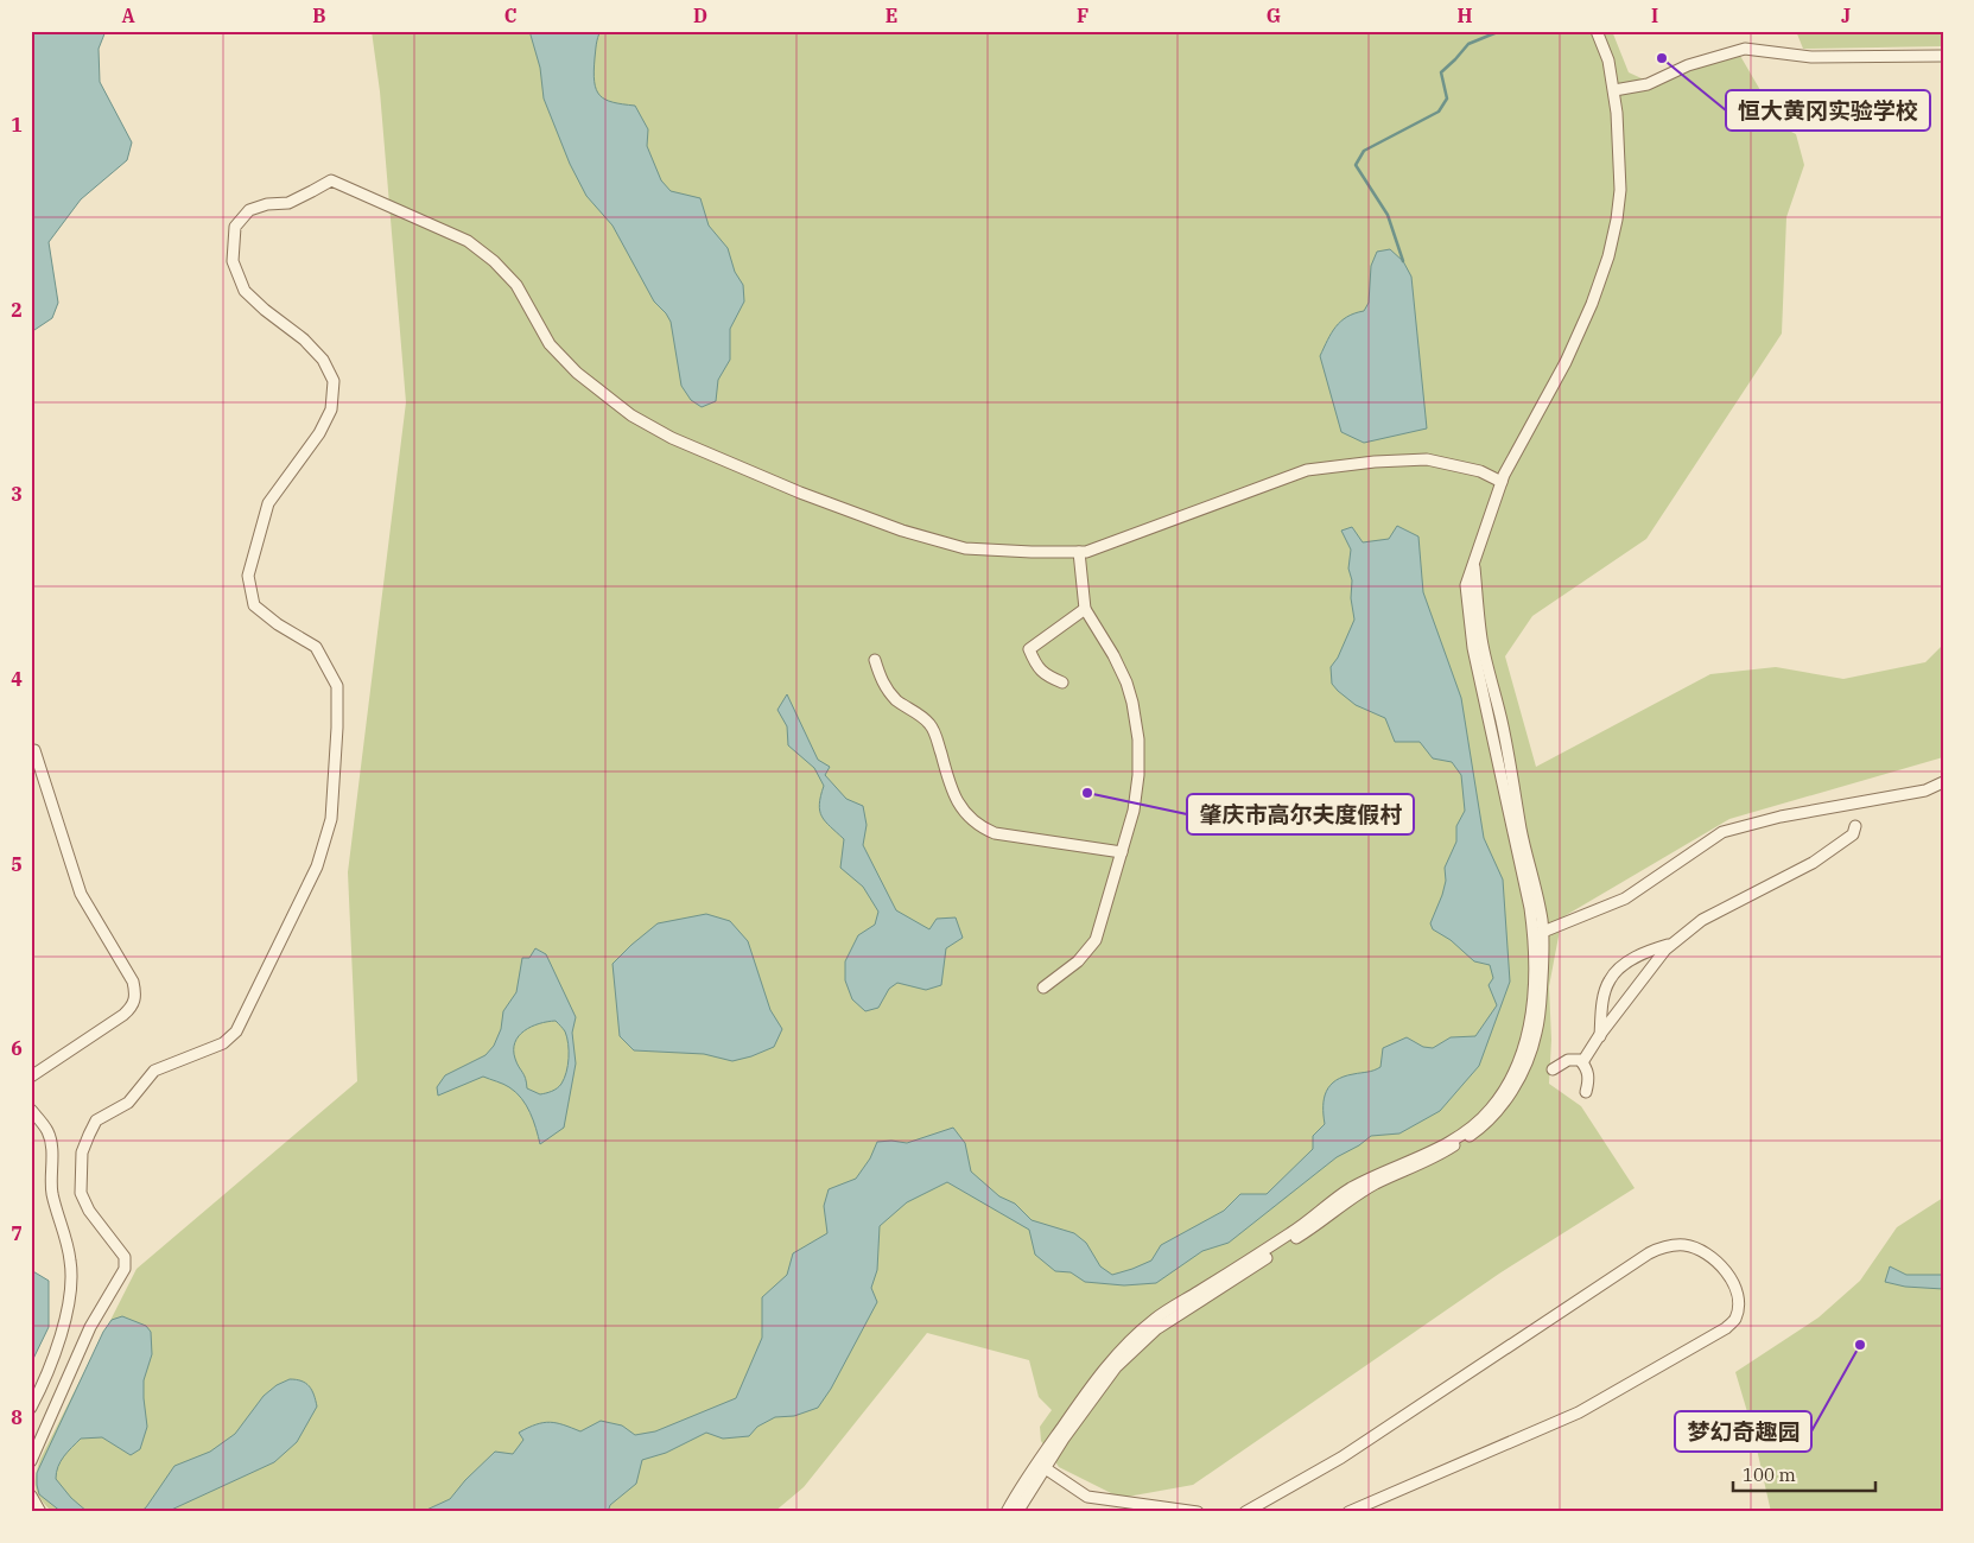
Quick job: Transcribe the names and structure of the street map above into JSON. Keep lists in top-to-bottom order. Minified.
{"places":["恒大黄冈实验学校","肇庆市高尔夫度假村","梦幻奇趣园"],"scale_bar":"100 m","grid":{"columns":["A","B","C","D","E","F","G","H","I","J"],"rows":["1","2","3","4","5","6","7","8"]}}
